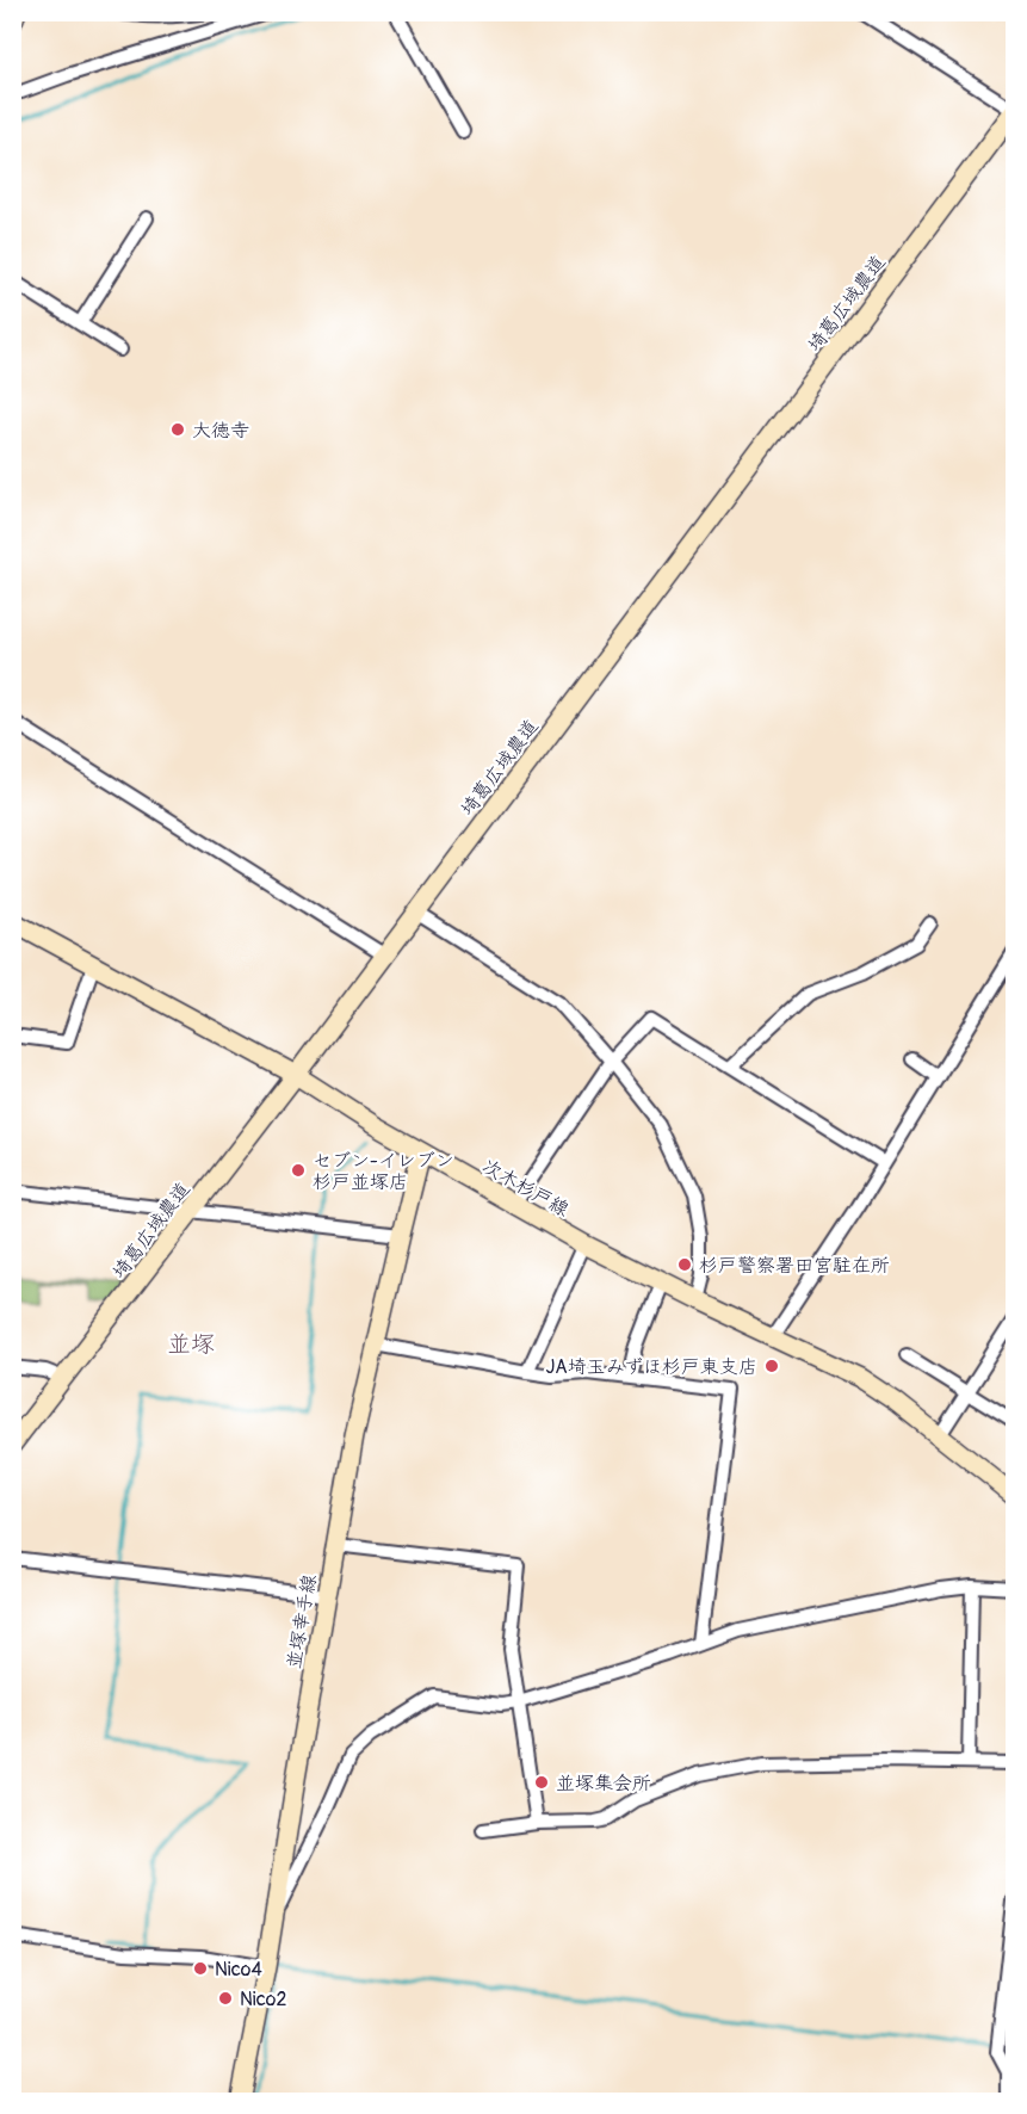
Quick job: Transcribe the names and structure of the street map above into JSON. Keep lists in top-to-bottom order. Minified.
{"streets":{"main road":["埼葛広域農道","次木杉戸線","並塚幸手線"]},"crossings":[["埼葛広域農道","次木杉戸線"],["次木杉戸線","並塚幸手線"]],"districts":["並塚"],"places":["大徳寺","セブン-イレブン 杉戸並塚店","杉戸警察署田宮駐在所","JA埼玉みずほ杉戸東支店","並塚集会所","Nico4","Nico2"]}
